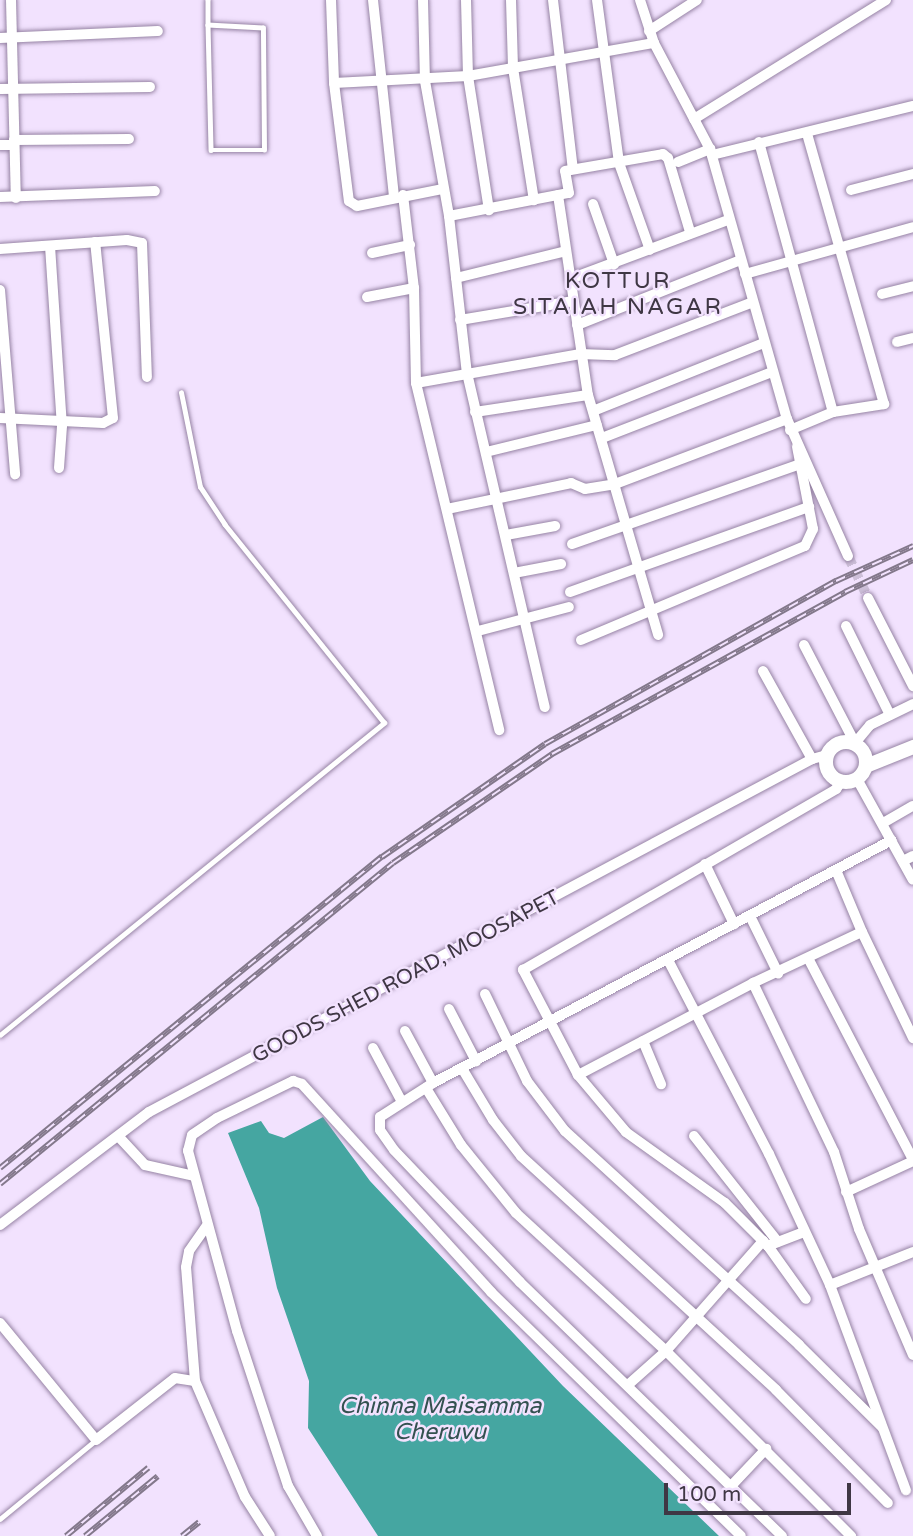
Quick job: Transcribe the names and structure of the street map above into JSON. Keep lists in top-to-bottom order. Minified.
{"streets":{"street":["GOODS SHED ROAD, MOOSAPET"]},"districts":["KOTTUR SITAIAH NAGAR"],"water":["Chinna Maisamma Cheruvu"],"scale_bar":"100 m"}
